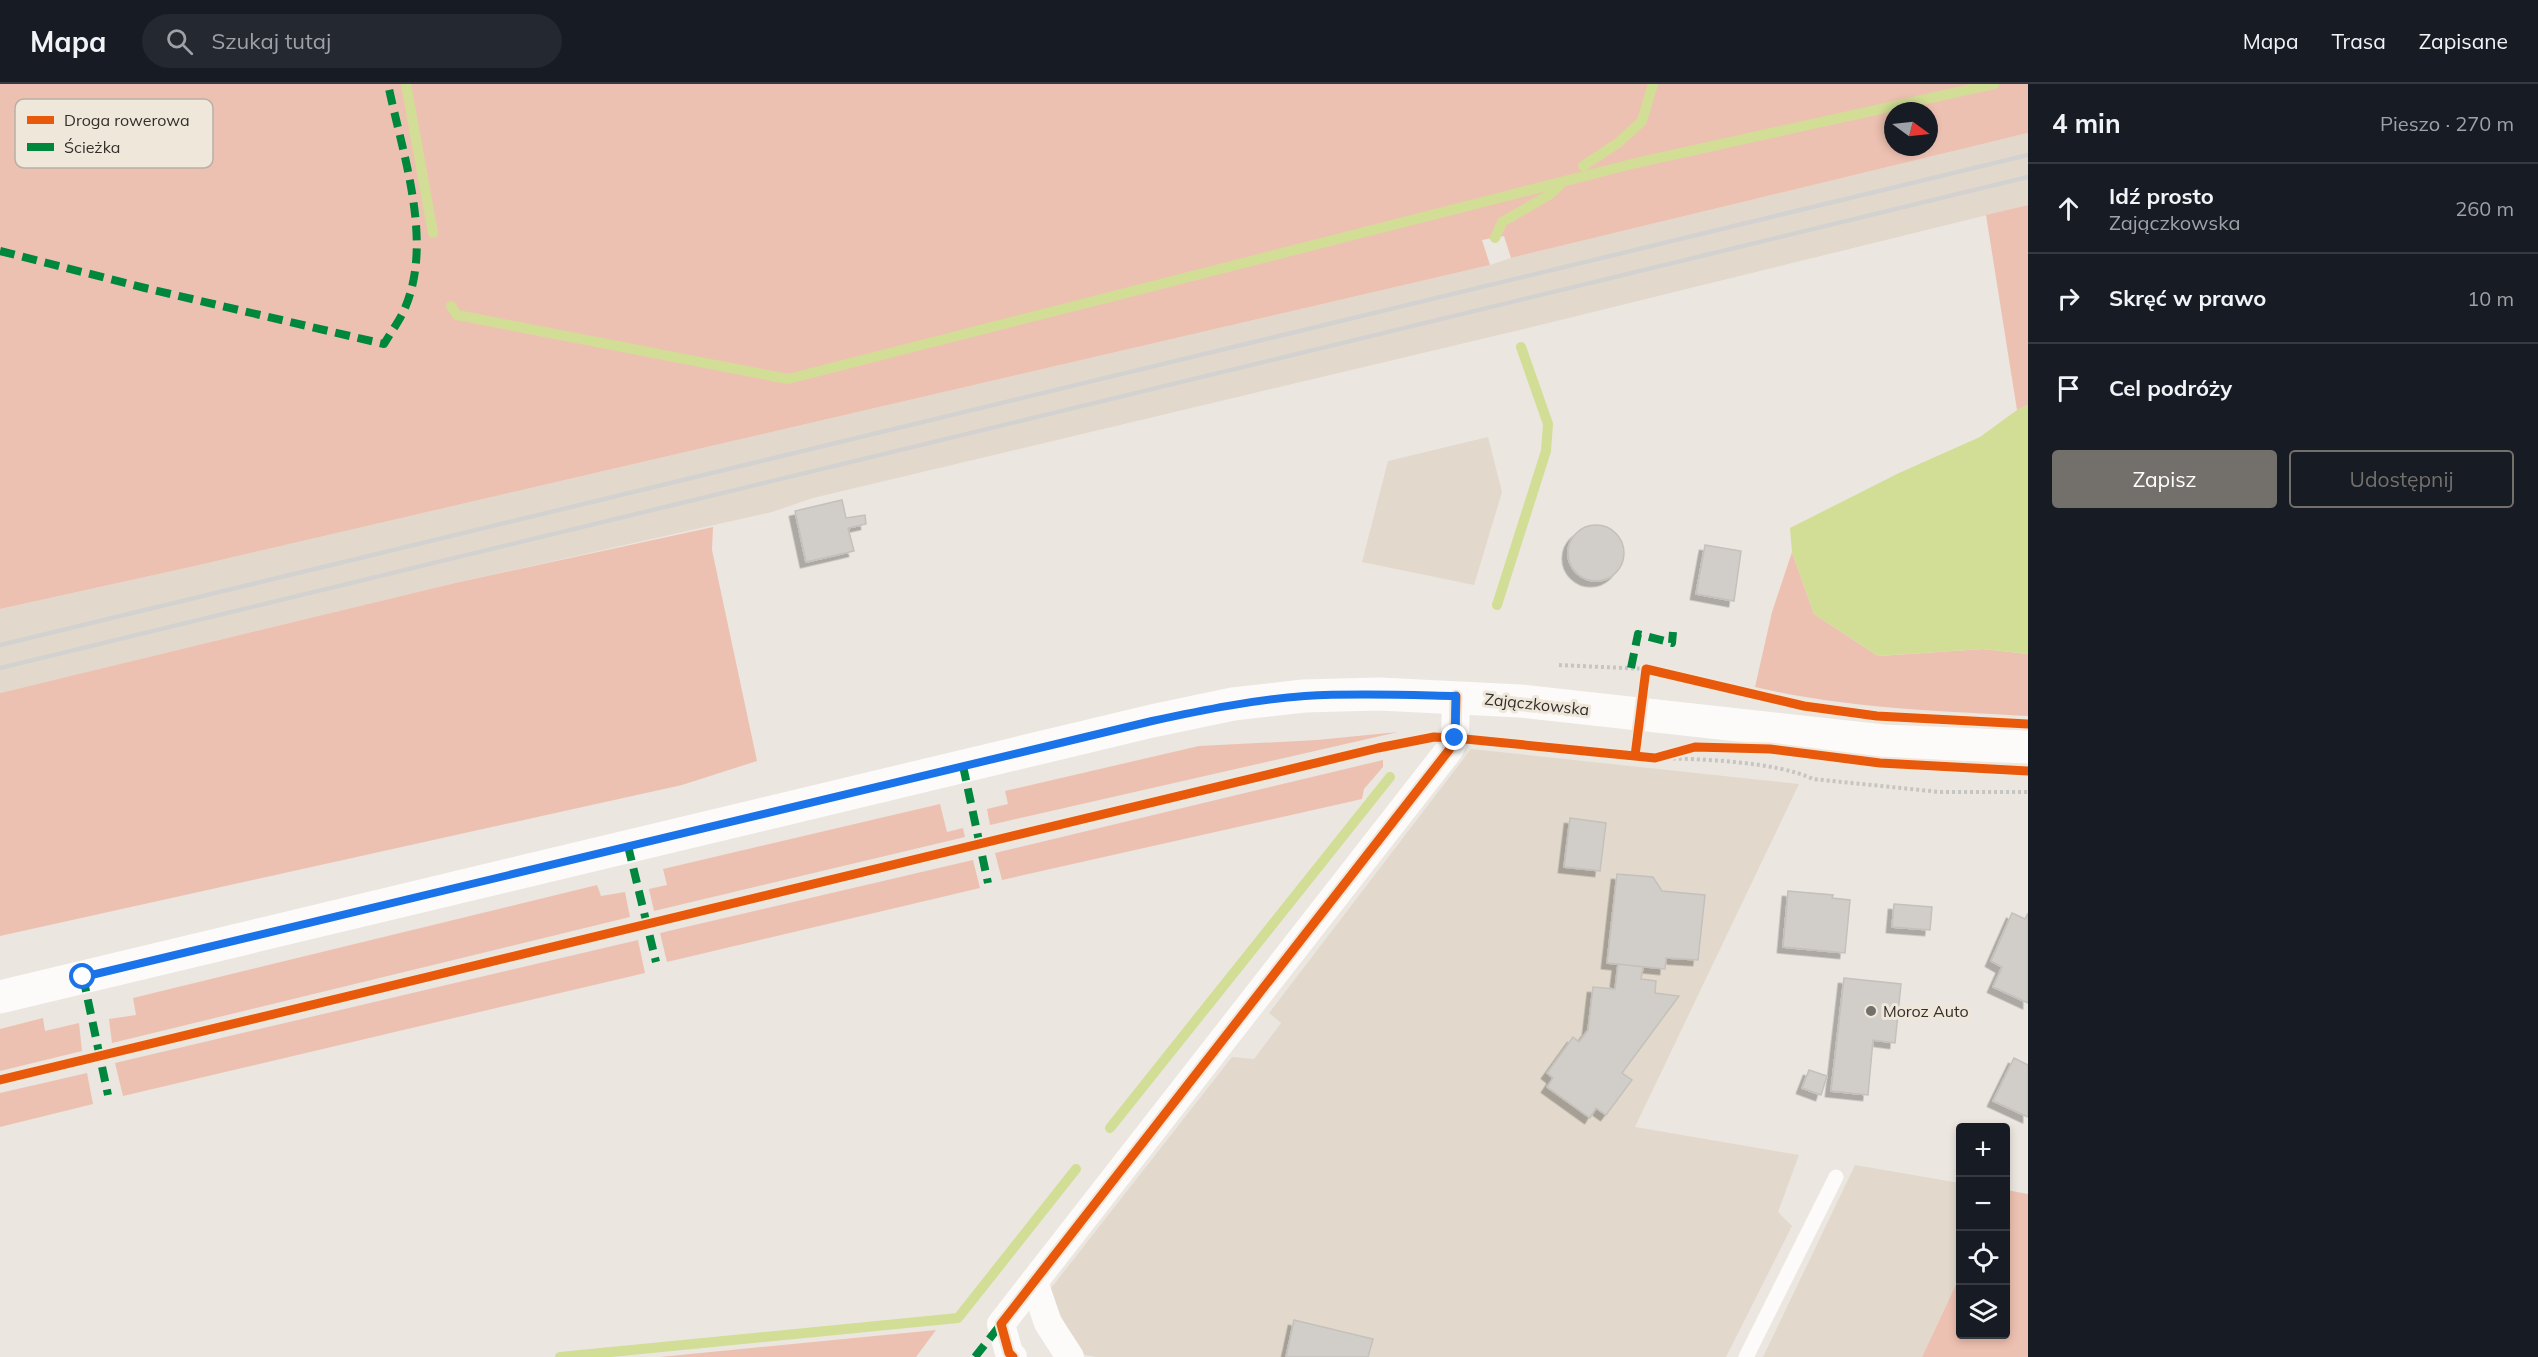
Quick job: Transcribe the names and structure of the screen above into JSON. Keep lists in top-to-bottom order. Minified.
{"streets":{"main road":["Zajączkowska"]},"places":["Moroz Auto"],"legend":["Droga rowerowa","Ścieżka"],"north":"right","page":{"header":"Mapa","search":"Szukaj tutaj","nav":["Mapa","Trasa","Zapisane"],"heading":["4 min","Pieszo · 270 m"],"list":[["Idź prosto","Zajączkowska","260 m"],["Skręć w prawo","10 m"],"Cel podróży"],"buttons":["Zapisz","Udostępnij"],"map_buttons":["+","−"]}}
